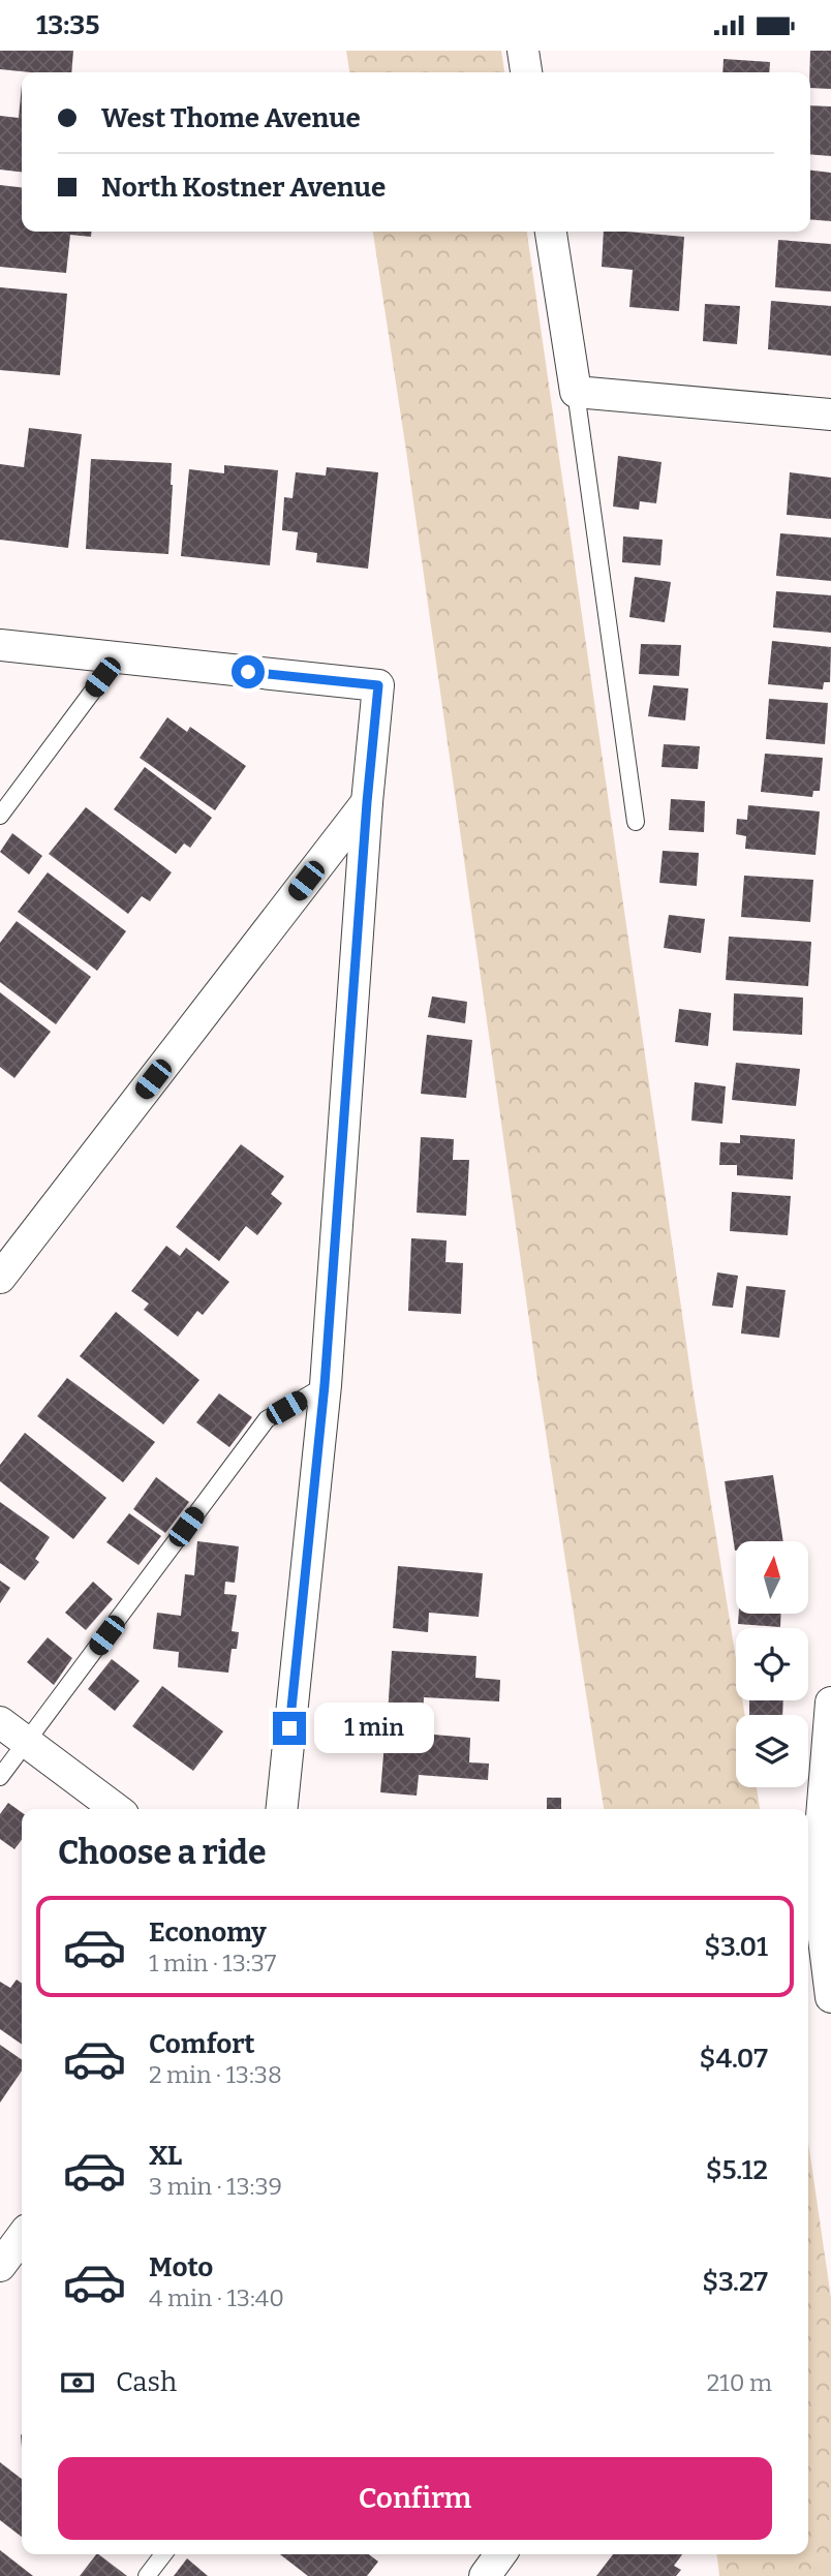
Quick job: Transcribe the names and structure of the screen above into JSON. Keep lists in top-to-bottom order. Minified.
{"north":"top","page":{"status":"13:35","banner":["West Thome Avenue","North Kostner Avenue"],"bubble":"1 min","heading":"Choose a ride","list":[{"name":"Economy","note":"1 min · 13:37","value":"$3.01"},{"name":"Comfort","note":"2 min · 13:38","value":"$4.07"},{"name":"XL","note":"3 min · 13:39","value":"$5.12"},{"name":"Moto","note":"4 min · 13:40","value":"$3.27"}],"pay":["Cash","210 m"],"buttons":"Confirm"}}
